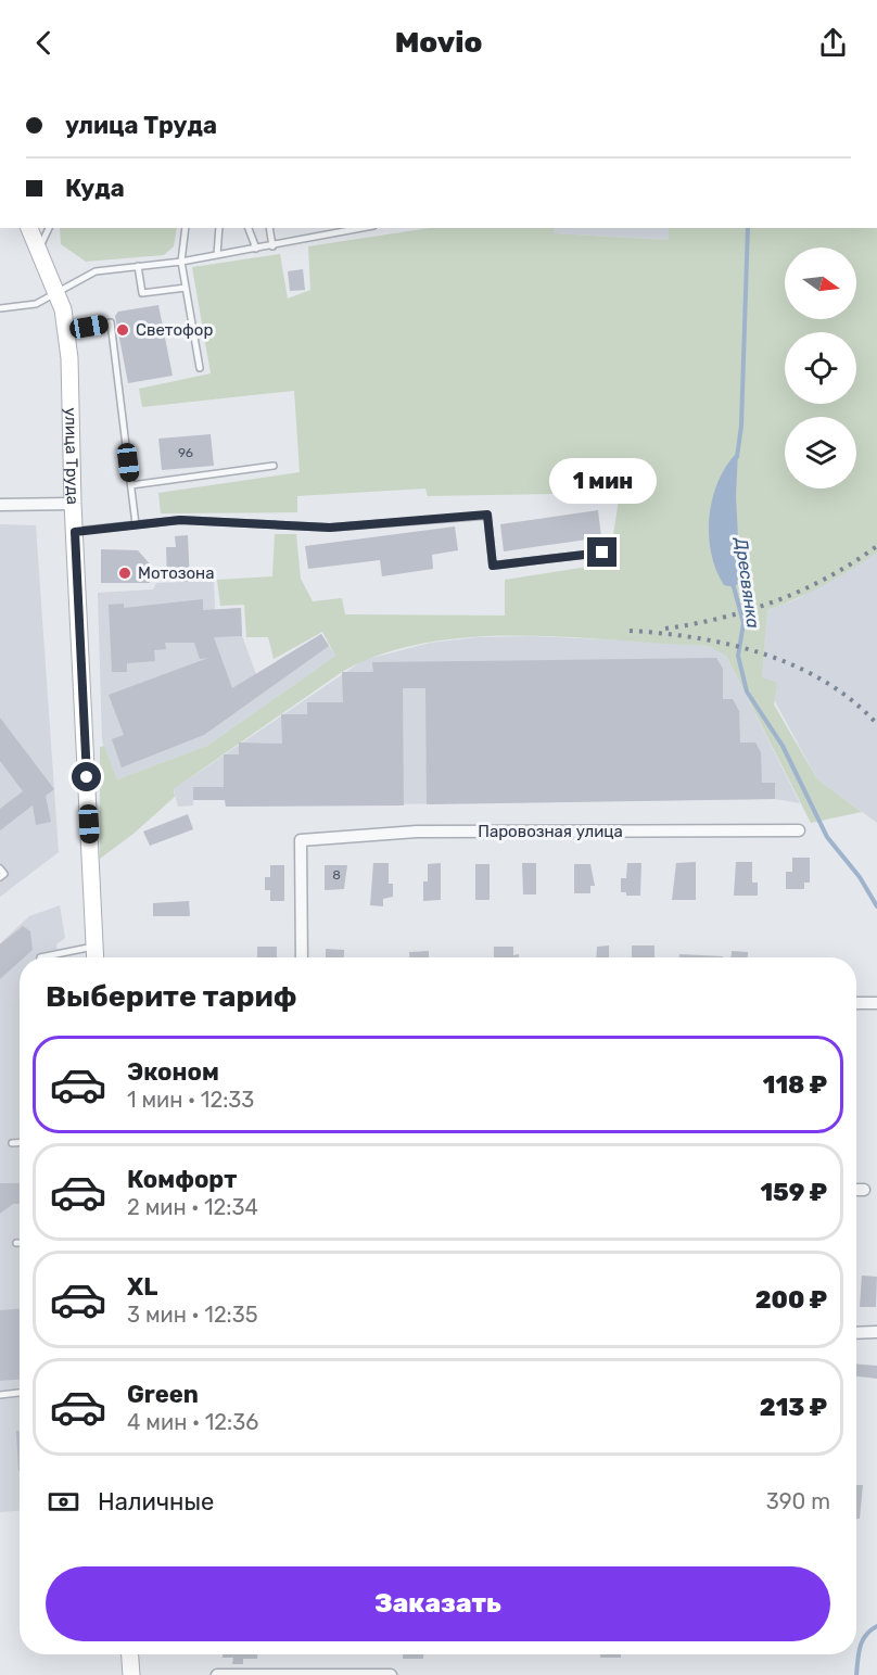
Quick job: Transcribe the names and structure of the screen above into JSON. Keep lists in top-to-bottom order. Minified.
{"streets":{"street":["улица Труда","Паровозная улица"]},"water":["Дресвянка"],"places":["Светофор","Мотозона"],"house_numbers":["96","8"],"north":"right","page":{"header":"Movio","banner":["улица Труда","Куда"],"bubble":"1 мин","heading":"Выберите тариф","list":[{"name":"Эконом","note":"1 мин · 12:33","value":"118 ₽"},{"name":"Комфорт","note":"2 мин · 12:34","value":"159 ₽"},{"name":"XL","note":"3 мин · 12:35","value":"200 ₽"},{"name":"Green","note":"4 мин · 12:36","value":"213 ₽"}],"pay":["Наличные","390 m"],"buttons":"Заказать"}}
